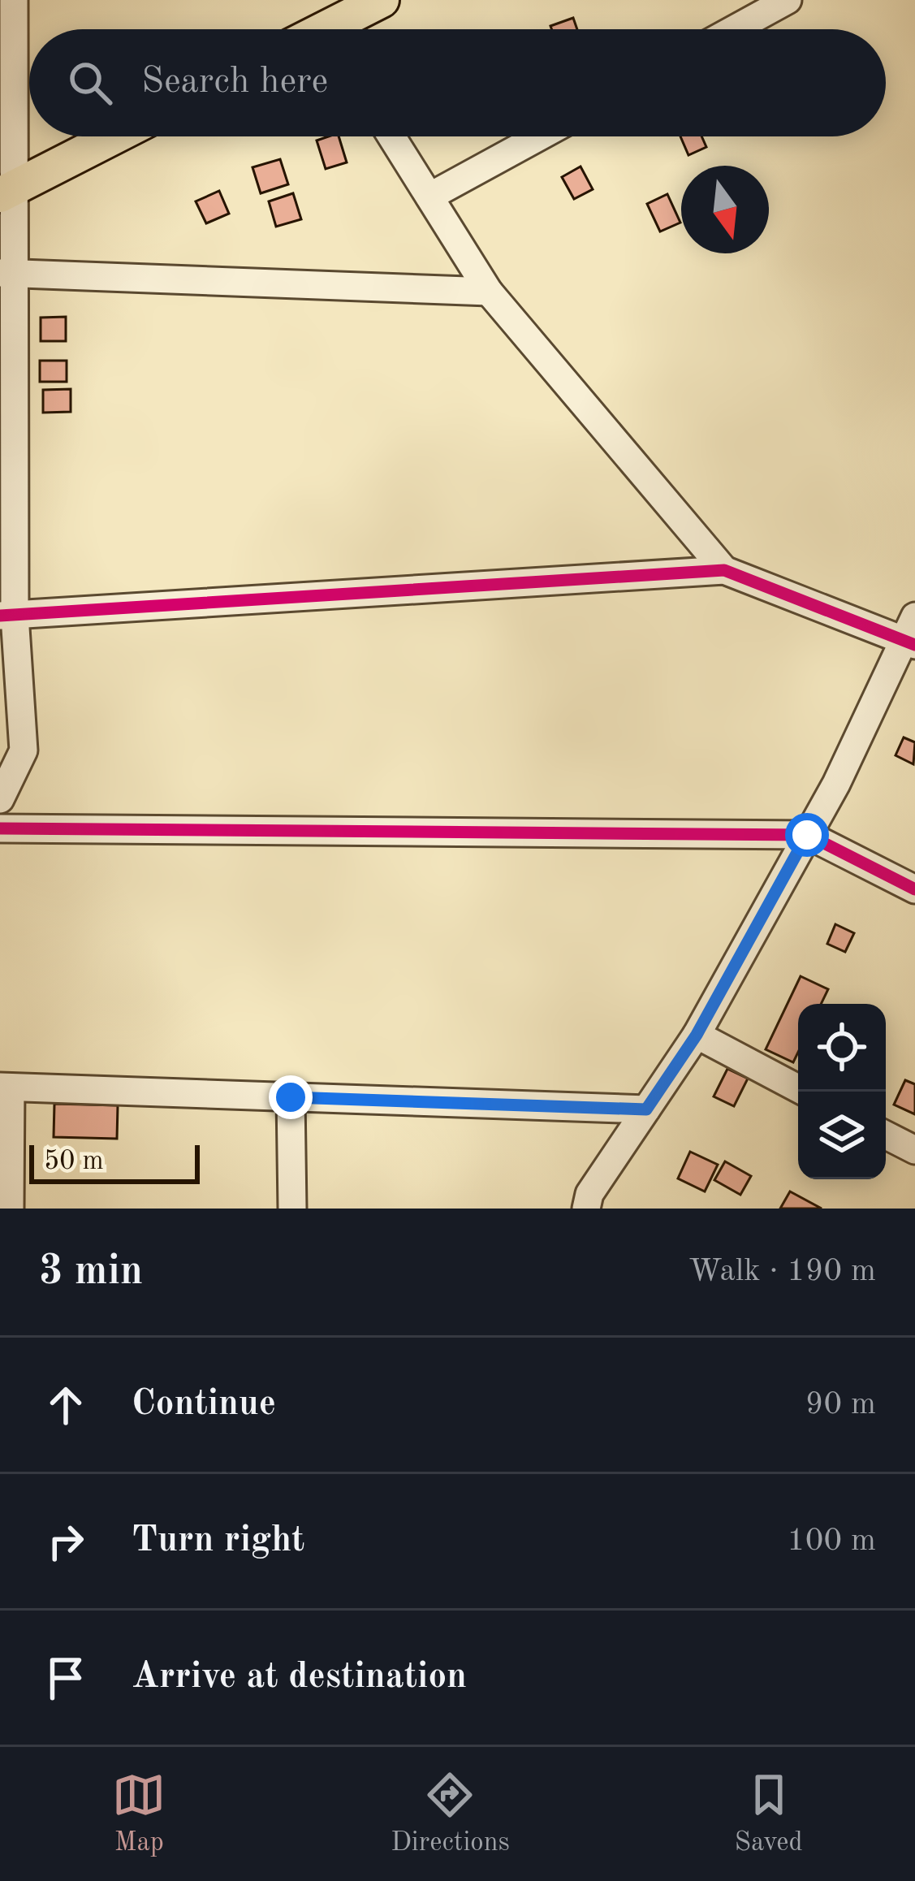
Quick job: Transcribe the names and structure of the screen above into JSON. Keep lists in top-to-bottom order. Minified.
{"scale_bar":"50 m","north":"bottom","page":{"search":"Search here","scale":"50 m","heading":["3 min","Walk · 190 m"],"list":[["Continue","90 m"],["Turn right","100 m"],"Arrive at destination"],"nav":["Map","Directions","Saved"]}}
